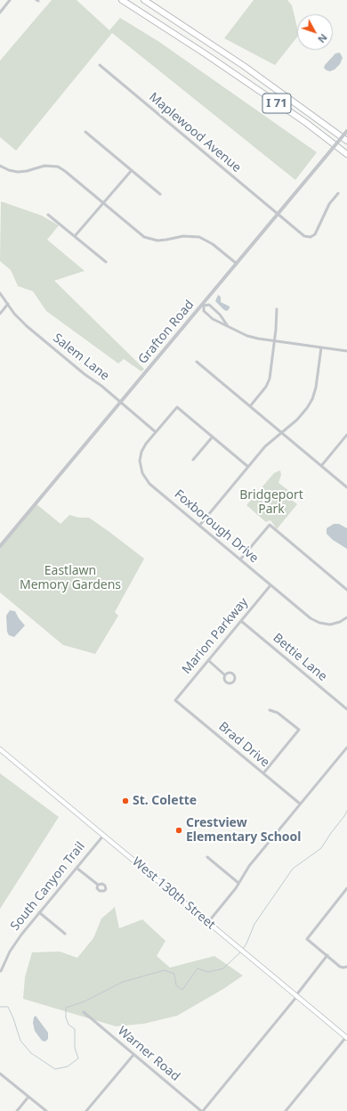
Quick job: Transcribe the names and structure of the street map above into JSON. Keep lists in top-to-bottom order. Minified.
{"streets":{"highway":["I 71"],"main road":["West 130th Street"],"street":["Maplewood Avenue","Grafton Road","Salem Lane","Foxborough Drive","Marion Parkway","Bettie Lane","Brad Drive","South Canyon Trail","Warner Road"]},"crossings":[["Maplewood Avenue","Grafton Road"],["Grafton Road","Salem Lane"],["Salem Lane","Foxborough Drive"],["Foxborough Drive","Marion Parkway"],["Marion Parkway","Bettie Lane"],["Marion Parkway","Brad Drive"],["South Canyon Trail","West 130th Street"],["West 130th Street","Warner Road"]],"parks":["Bridgeport Park","Eastlawn Memory Gardens"],"places":["St. Colette","Crestview Elementary School"],"north":"bottom right"}
